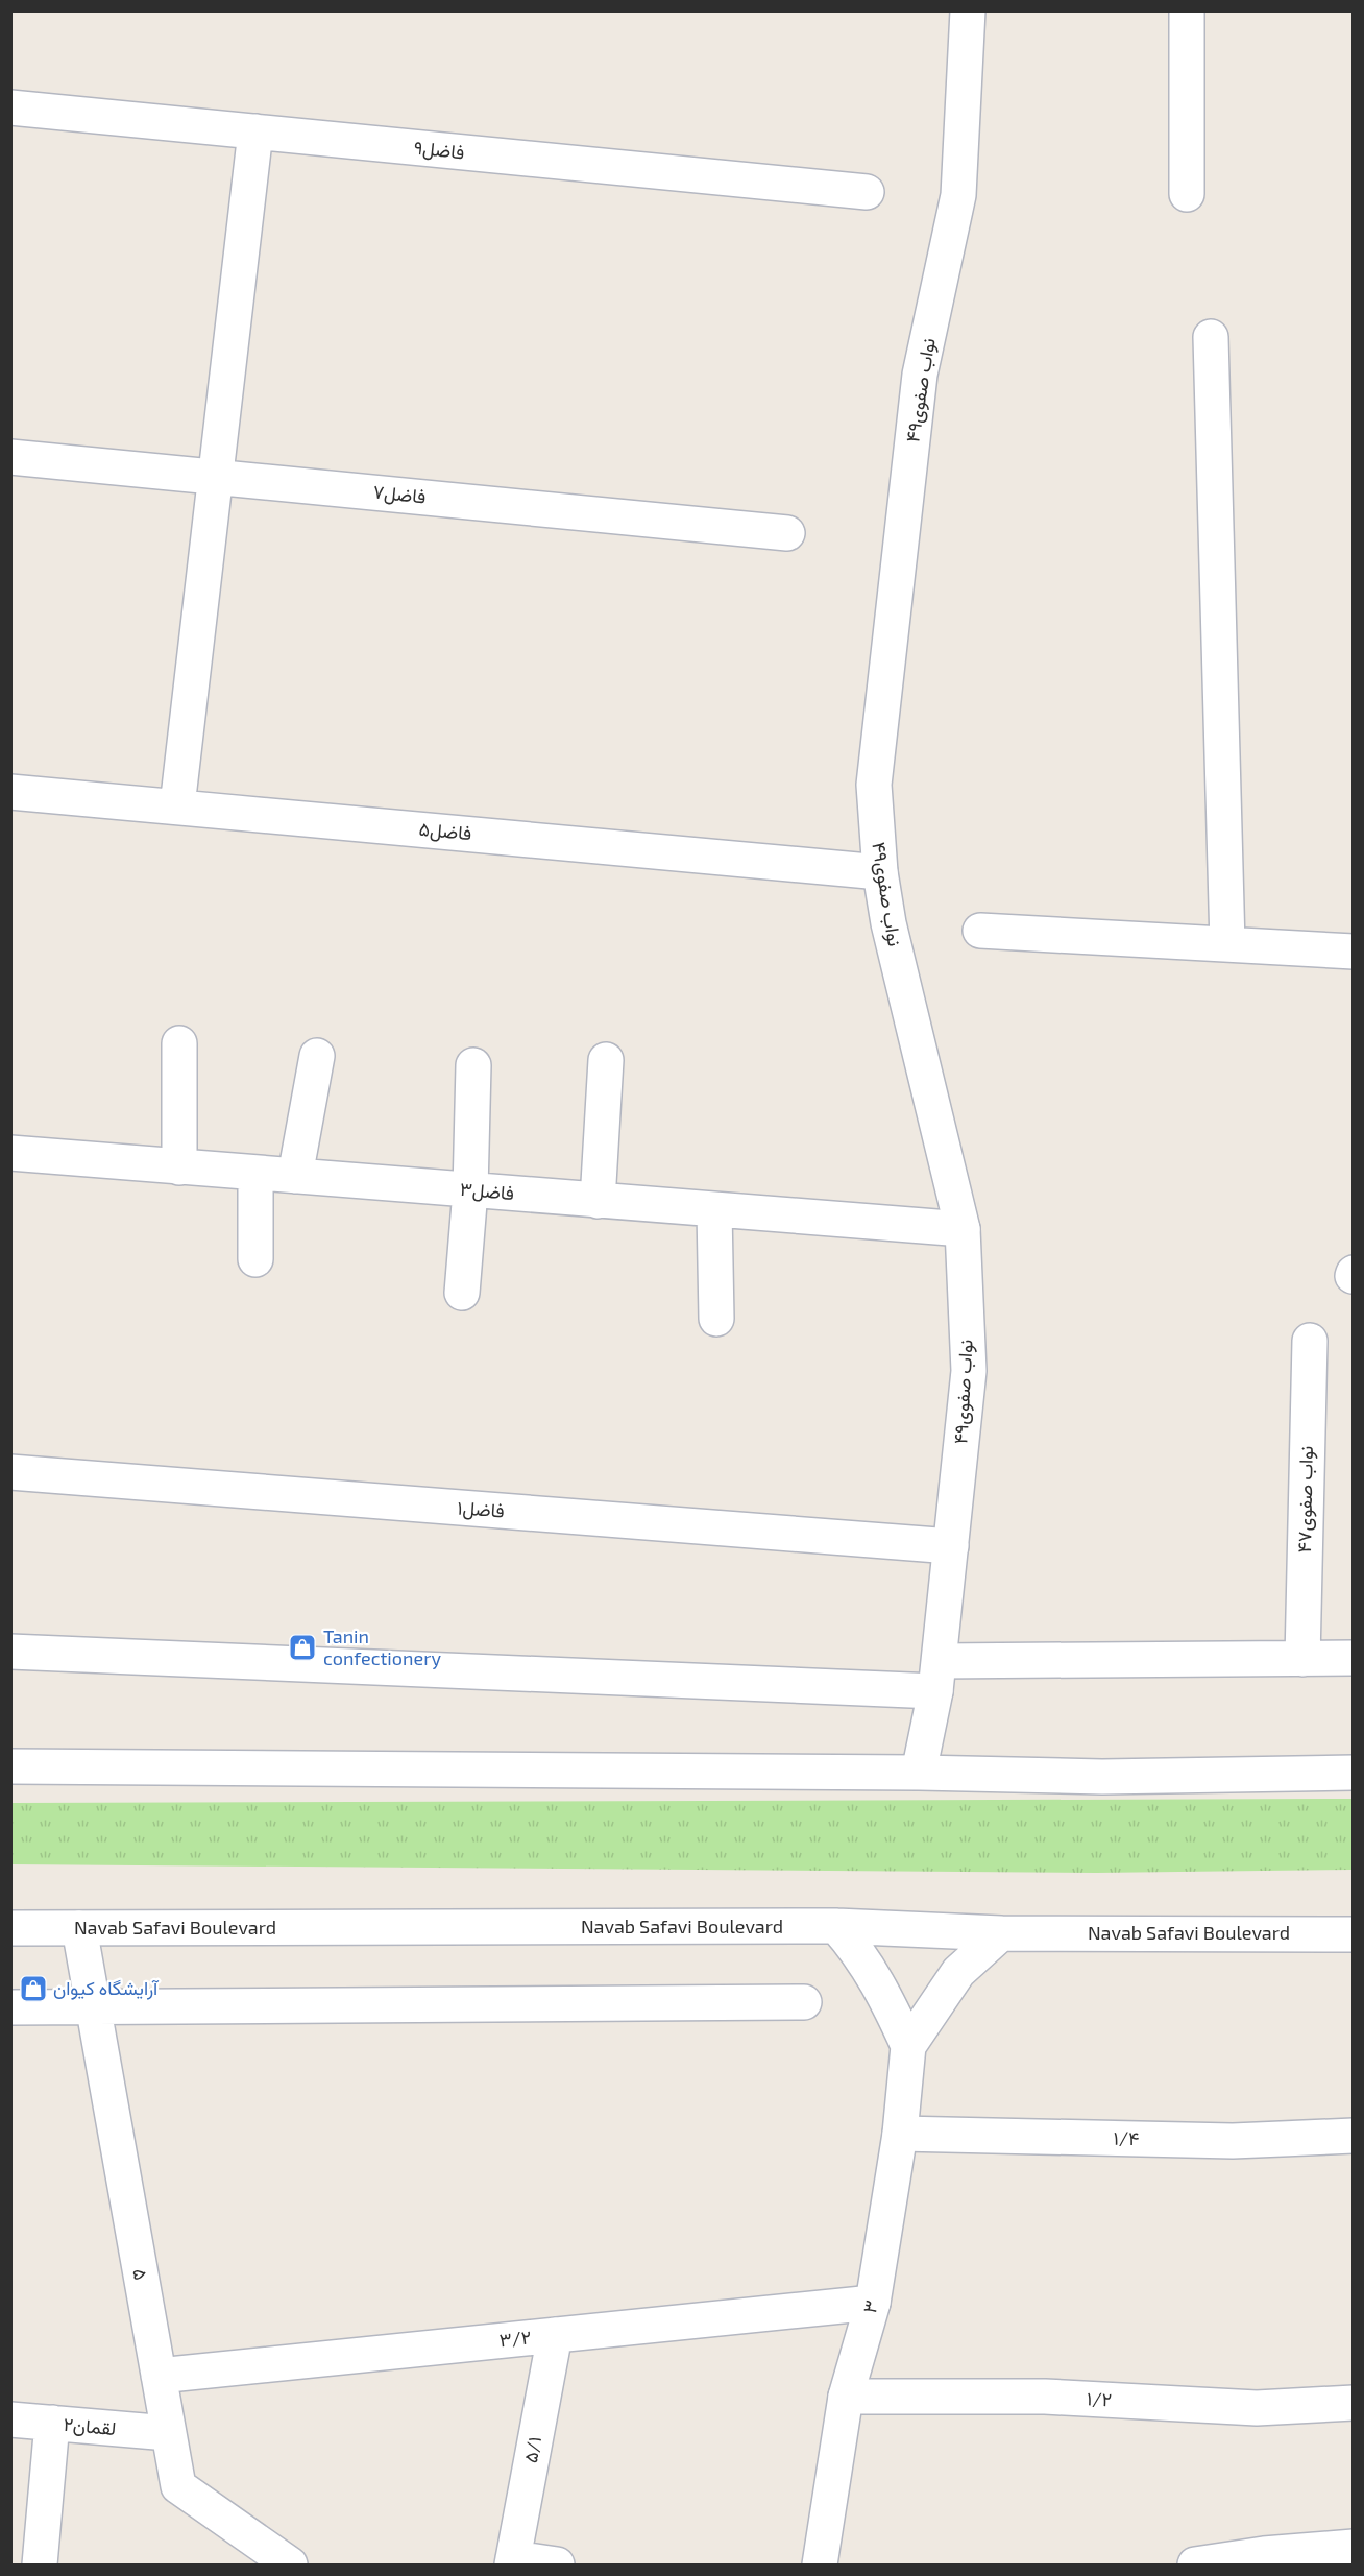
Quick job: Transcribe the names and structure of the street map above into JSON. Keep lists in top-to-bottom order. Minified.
{"streets":{"street":["۹فاضل","۴۹نواب صفوی","۷فاضل","۵فاضل","۳فاضل","۴۷نواب صفوی","۱فاضل","Navab Safavi Boulevard","۱/۴","۵","۳","۳/۲","۱/۲","۲لقمان","۵/۱"]},"crossings":[["۴۹نواب صفوی","۵فاضل"],["۴۹نواب صفوی","۳فاضل"],["۴۹نواب صفوی","۱فاضل"],["Navab Safavi Boulevard","۵"],["Navab Safavi Boulevard","۳"],["۱/۴","۳"],["۵","۳/۲"],["۵","۲لقمان"],["۳","۳/۲"],["۳","۱/۲"],["۳/۲","۵/۱"]],"places":{"shop":["Tanin confectionery","آرایشگاه کیوان"]}}
